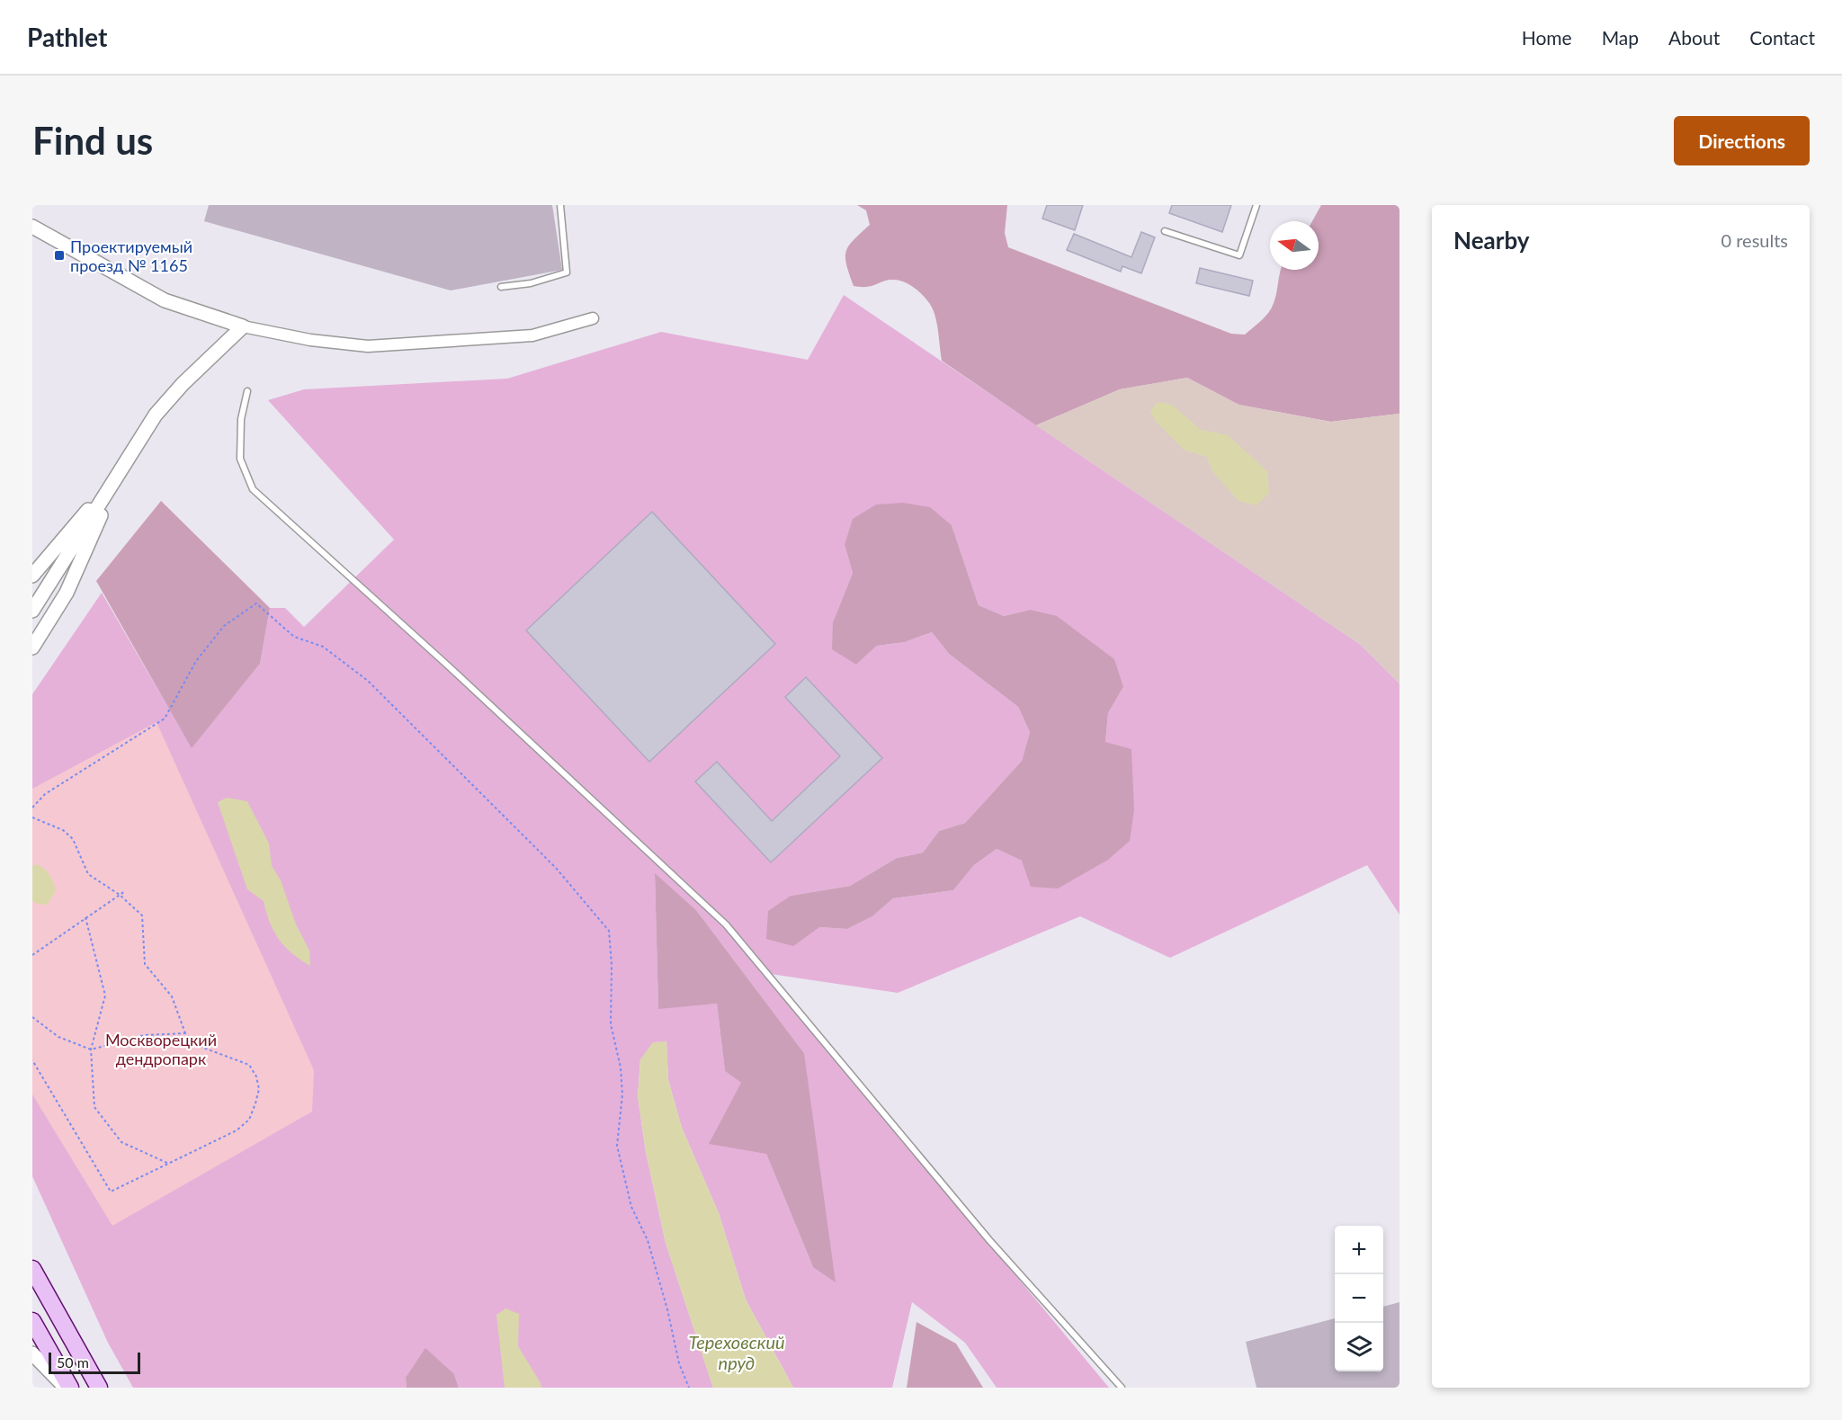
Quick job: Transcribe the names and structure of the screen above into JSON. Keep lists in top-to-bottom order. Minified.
{"water":["Тереховский пруд"],"parks":["Москворецкий дендропарк"],"places":{"transit":["Проектируемый проезд № 1165"]},"scale_bar":"50 m","north":"left","page":{"header":"Pathlet","nav":["Home","Map","About","Contact"],"buttons":"Directions","title":"Find us","heading":["Nearby","0 results"],"map_buttons":["+","−"],"scale":"50 m"}}
